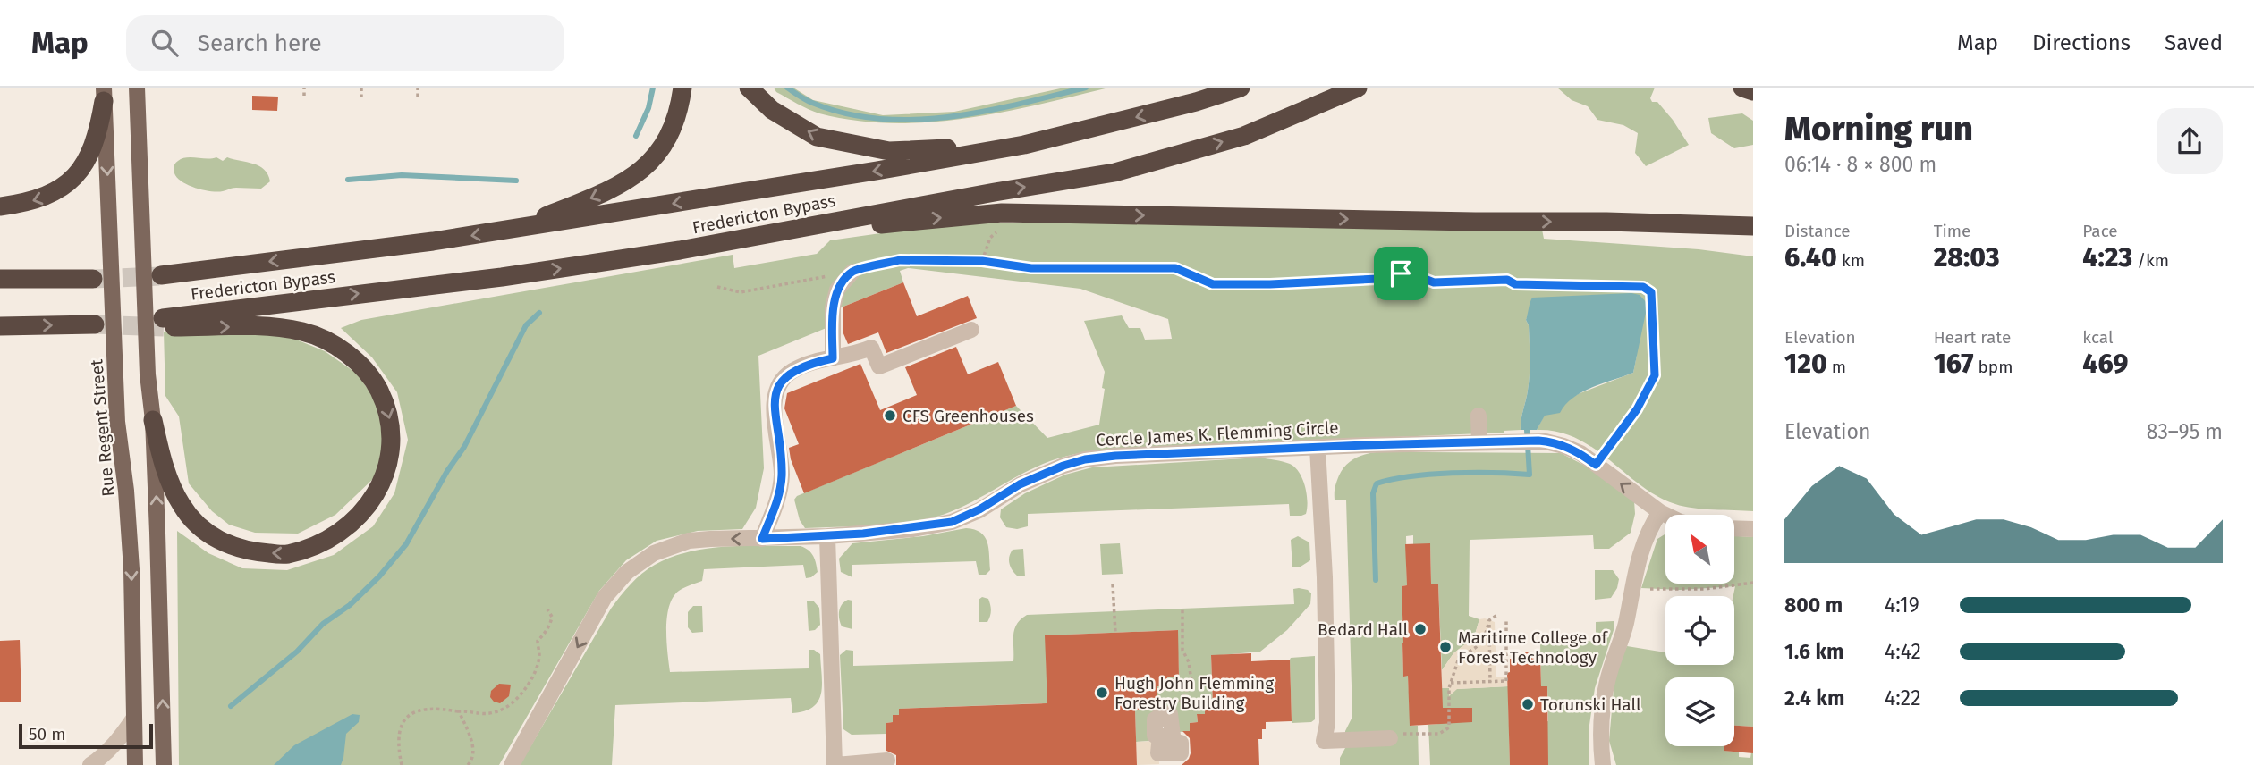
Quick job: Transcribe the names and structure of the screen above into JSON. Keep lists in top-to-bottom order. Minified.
{"streets":{"highway":["Fredericton Bypass"],"main road":["Rue Regent Street"],"street":["Cercle James K. Flemming Circle"]},"places":["CFS Greenhouses","Bedard Hall","Maritime College of Forest Technology","Hugh John Flemming Forestry Building","Torunski Hall"],"scale_bar":"50 m","north":"top left","page":{"header":"Map","search":"Search here","nav":["Map","Directions","Saved"],"heading":["Morning run","06:14 · 8 × 800 m"],"stats":[["Distance","6.40 km"],["Time","28:03"],["Pace","4:23 /km"],["Elevation","120 m"],["Heart rate","167 bpm"],["kcal","469"]],"chart":["Elevation","83–95 m"],"list":[{"name":"800 m","note":"4:19"},{"name":"1.6 km","note":"4:42"},{"name":"2.4 km","note":"4:22"}],"scale":"50 m"}}
